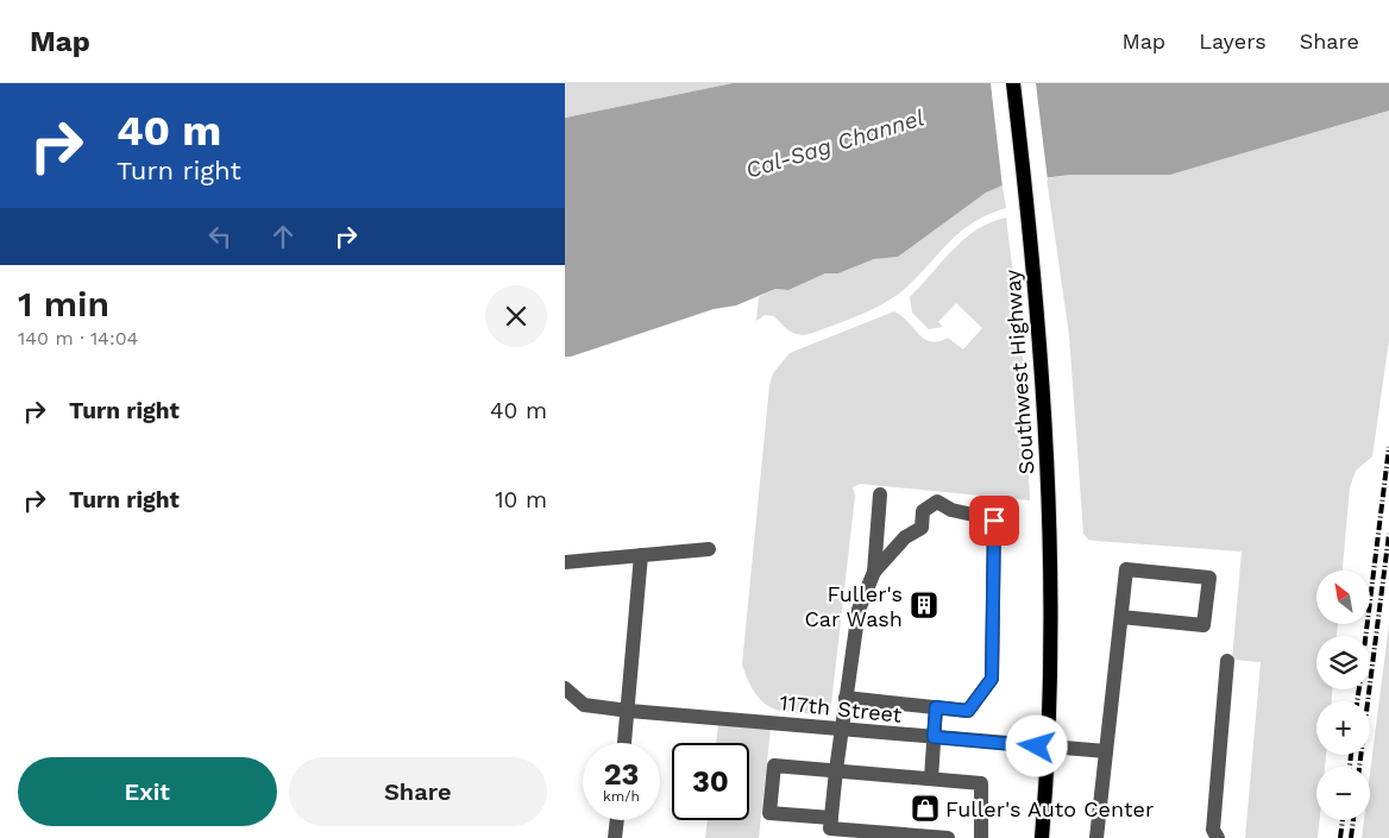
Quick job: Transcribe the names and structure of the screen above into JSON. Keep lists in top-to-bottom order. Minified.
{"streets":{"main road":["Southwest Highway"],"street":["117th Street"]},"crossings":[["Southwest Highway","117th Street"]],"water":["Cal-Sag Channel"],"places":{"building":["Fuller's Car Wash"],"shop":["Fuller's Auto Center"]},"north":"top left","page":{"header":"Map","nav":["Map","Layers","Share"],"turn":["40 m","Turn right"],"heading":["1 min","140 m · 14:04"],"list":[{"name":"Turn right","value":"40 m"},{"name":"Turn right","value":"10 m"}],"map_buttons":["+","−"],"speed":"23 km/h","limit":"30","buttons":["Exit","Share"]}}
